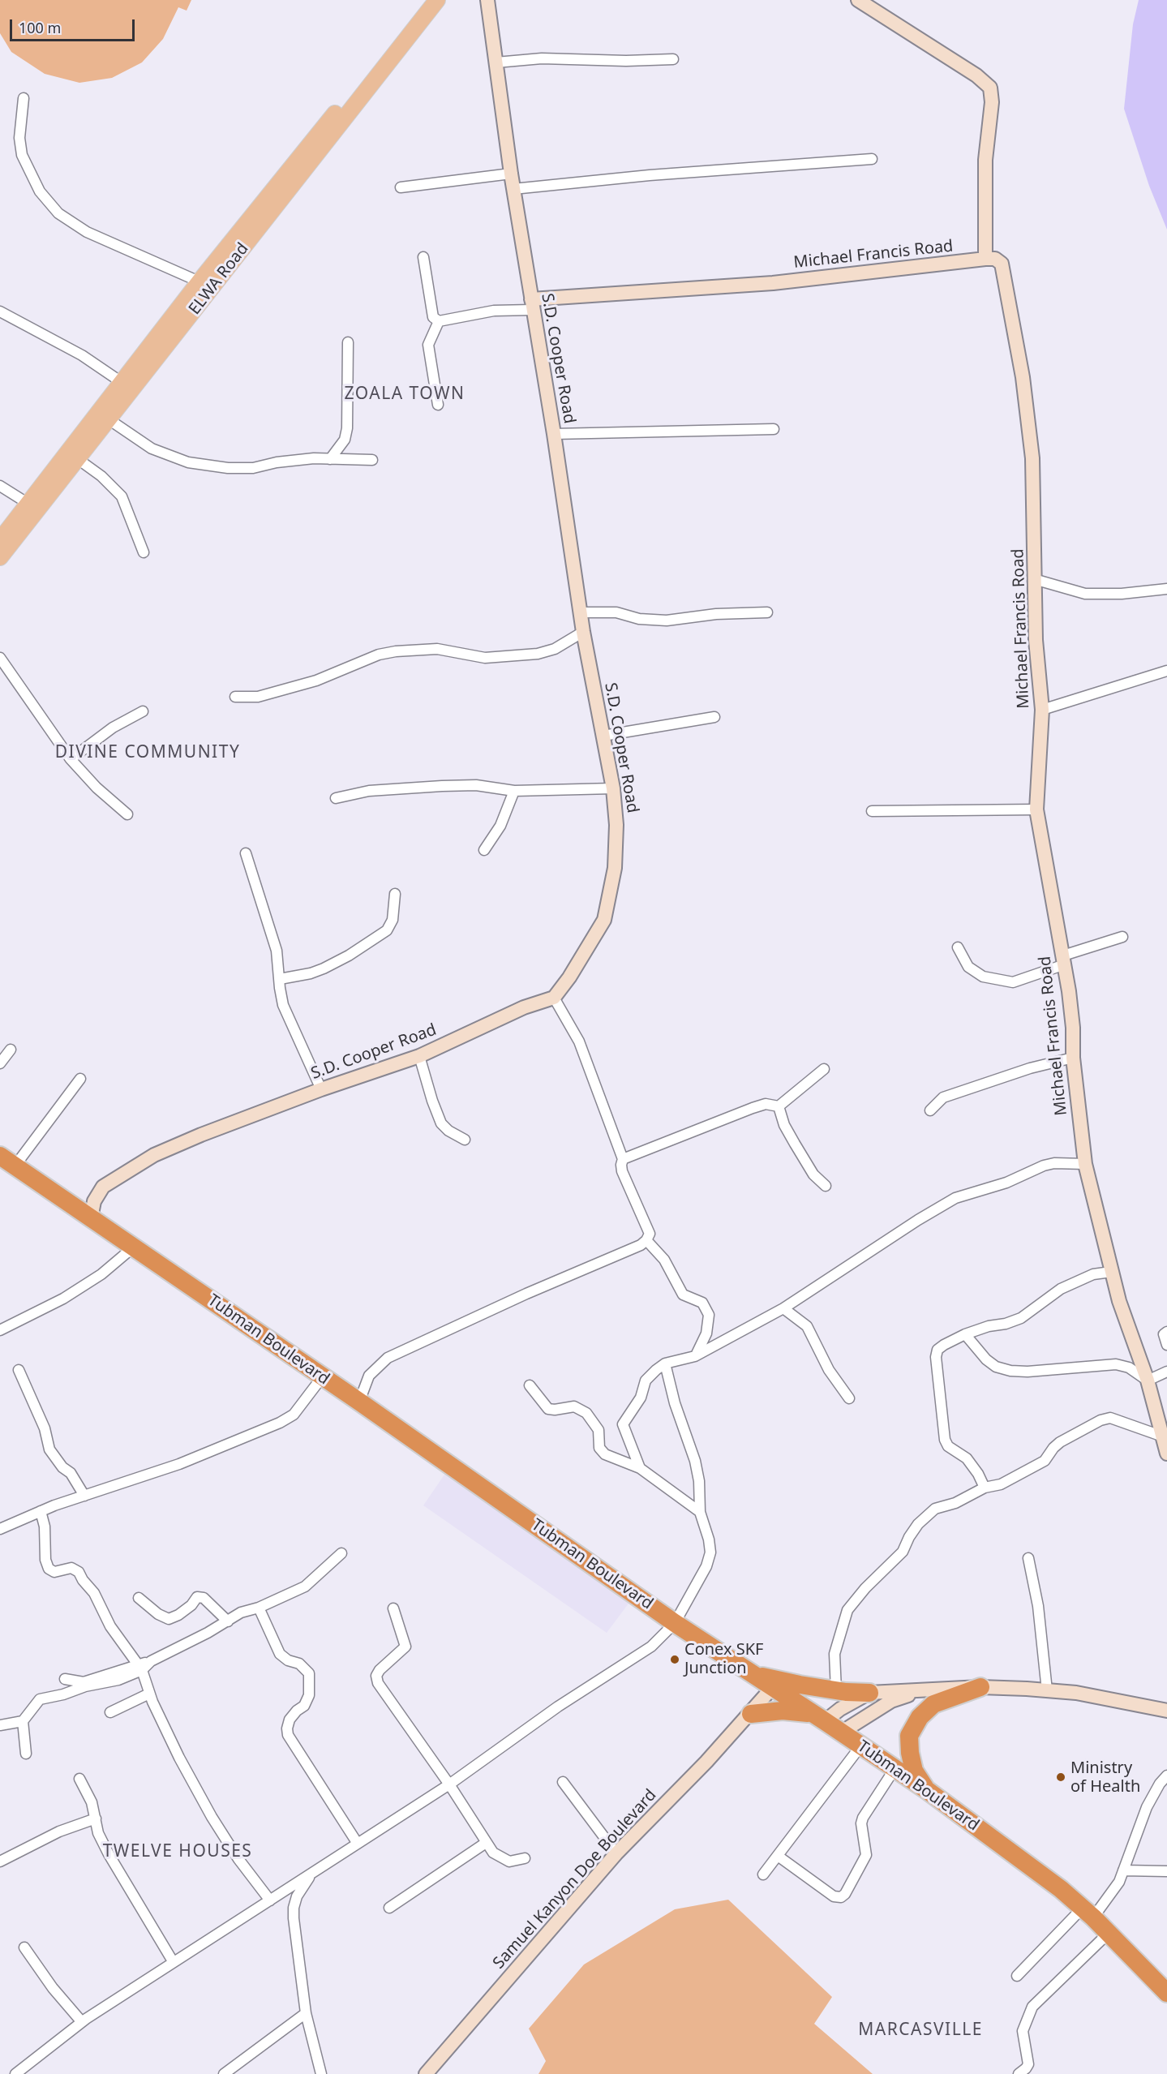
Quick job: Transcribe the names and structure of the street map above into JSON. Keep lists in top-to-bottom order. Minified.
{"streets":{"highway":["Tubman Boulevard"],"main road":["ELWA Road"],"street":["Michael Francis Road","S.D. Cooper Road","Samuel Kanyon Doe Boulevard"]},"crossings":[["Michael Francis Road","S.D. Cooper Road"],["S.D. Cooper Road","Tubman Boulevard"],["Tubman Boulevard","Samuel Kanyon Doe Boulevard"]],"districts":["ZOALA TOWN","DIVINE COMMUNITY","TWELVE HOUSES","MARCASVILLE"],"places":["Conex SKF Junction","Ministry of Health"],"scale_bar":"100 m"}
